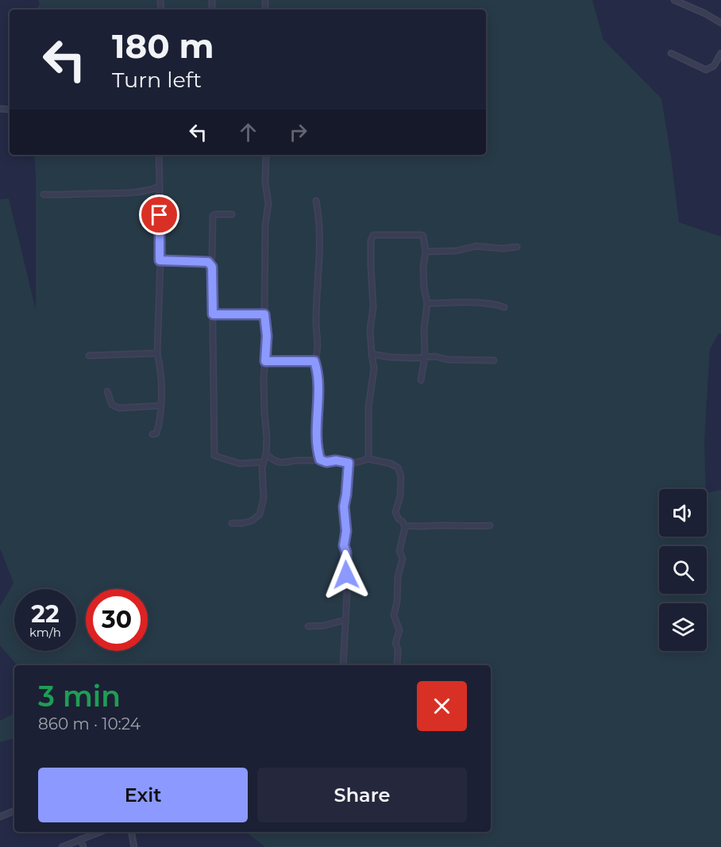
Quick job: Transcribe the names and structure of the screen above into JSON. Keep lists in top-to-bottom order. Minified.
{"page":{"turn":["180 m","Turn left"],"speed":"22 km/h","limit":"30","heading":["3 min","860 m · 10:24"],"buttons":["Exit","Share"]}}
